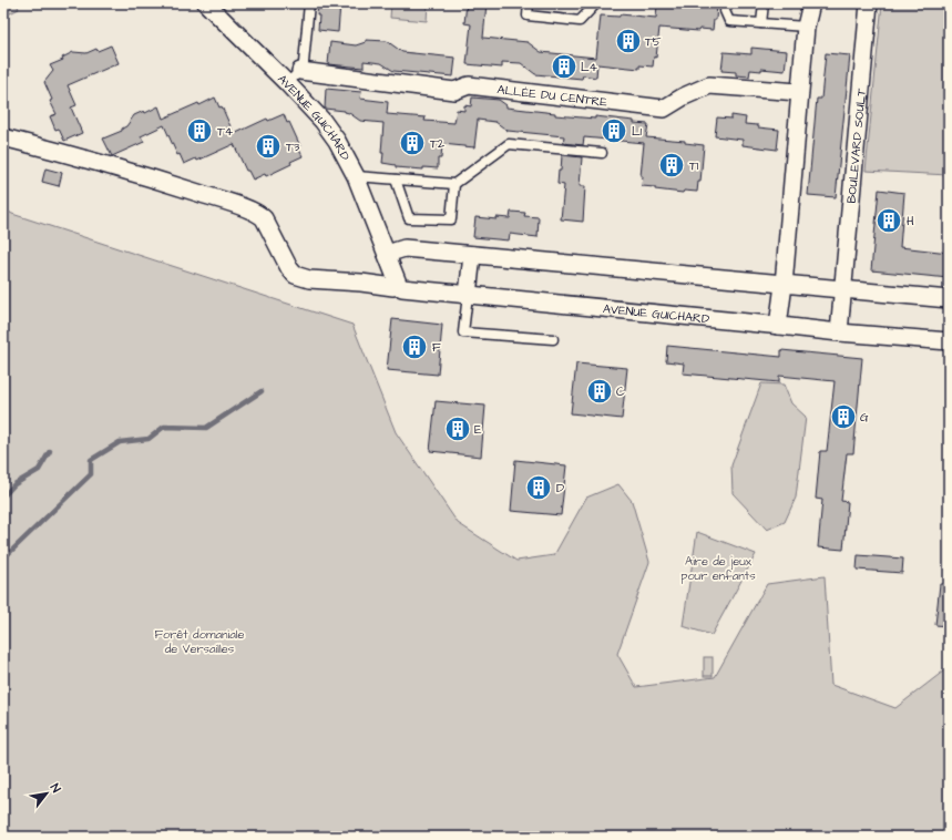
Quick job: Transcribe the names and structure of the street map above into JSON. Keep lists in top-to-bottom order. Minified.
{"streets":{"street":["ALLÉE DU CENTRE","AVENUE GUICHARD","BOULEVARD SOULT"]},"crossings":[["AVENUE GUICHARD","BOULEVARD SOULT"]],"parks":["Aire de jeux pour enfants","Forêt domaniale de Versailles"],"places":{"building":["T5","L4","T4","L1","T2","T3","T1","H","F","C","G","E","D"]},"north":"top right"}
